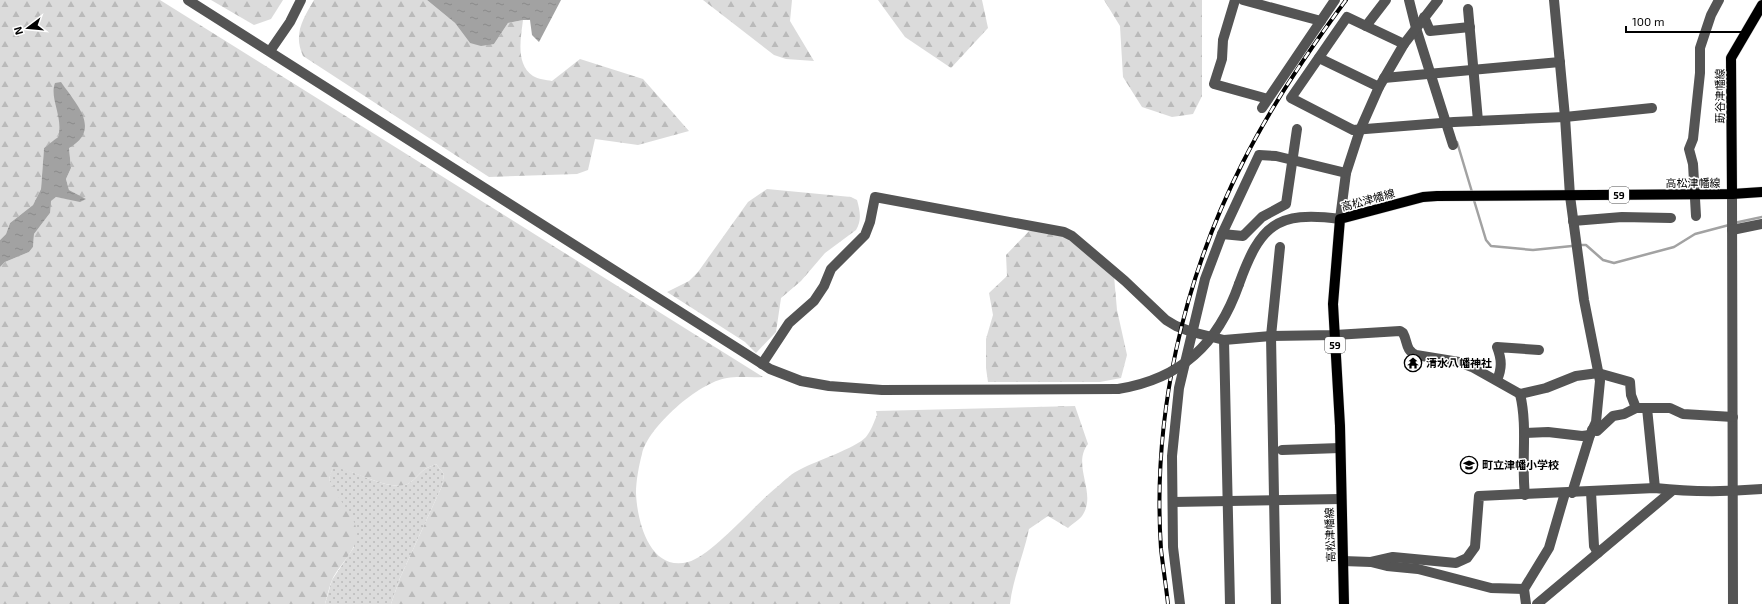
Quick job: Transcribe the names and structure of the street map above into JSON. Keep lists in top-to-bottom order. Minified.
{"streets":{"main road":["莇谷津幡線","高松津幡線","59"]},"crossings":[["莇谷津幡線","高松津幡線"]],"places":{"temple":["清水八幡神社"],"school or university":["町立津幡小学校"]},"scale_bar":"100 m","north":"left"}
